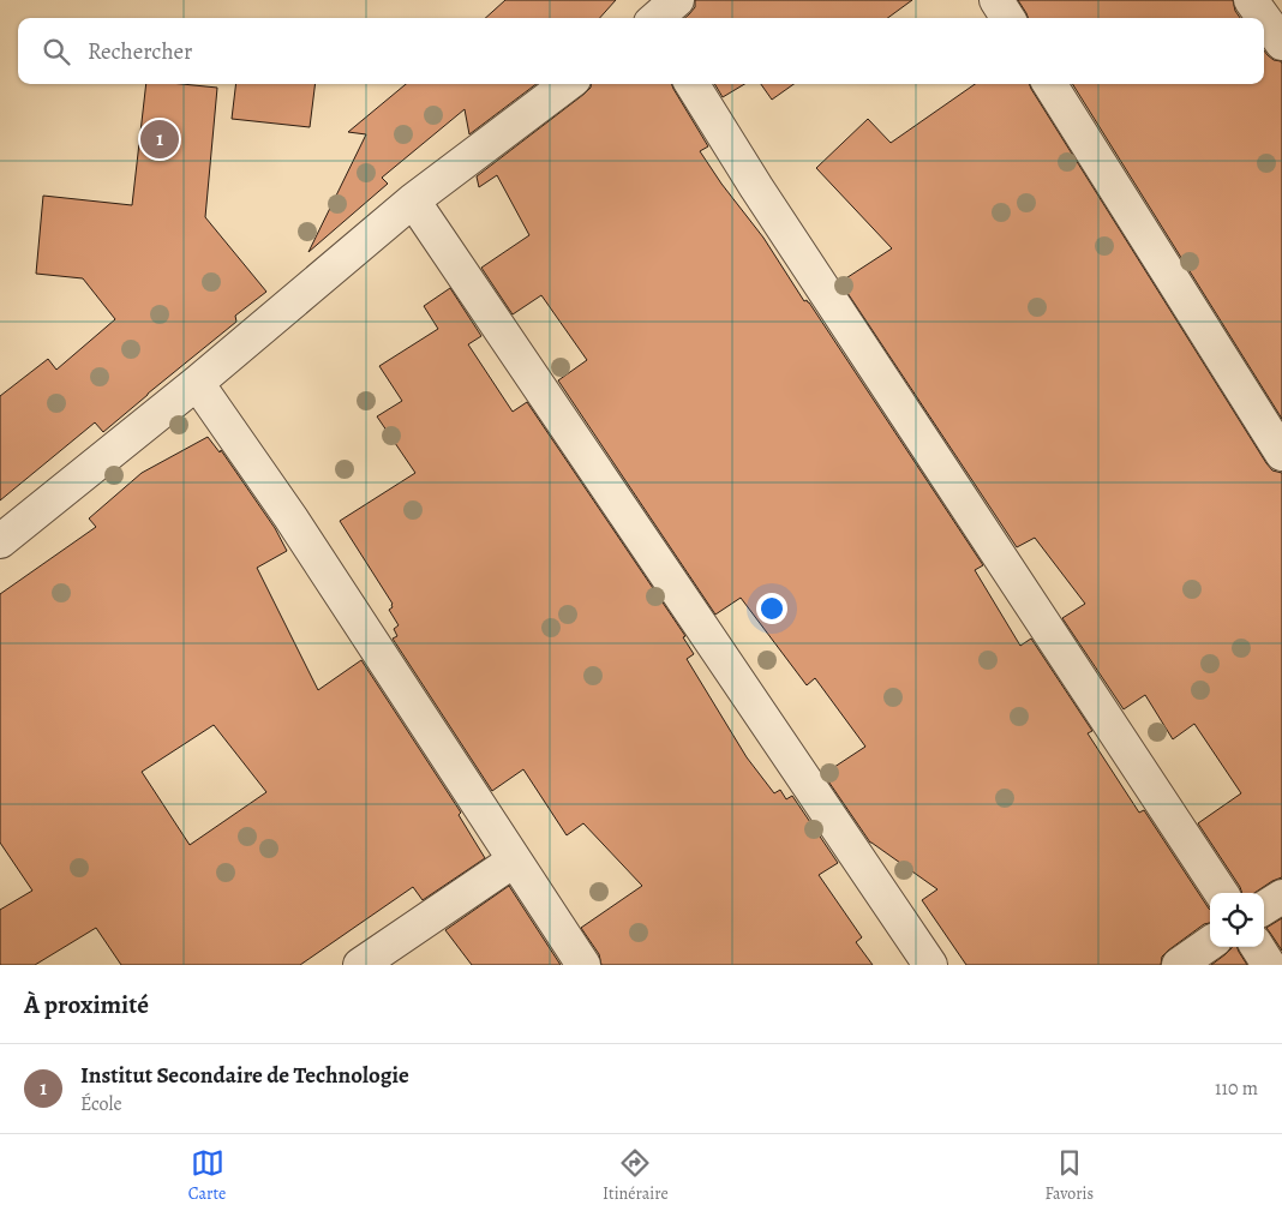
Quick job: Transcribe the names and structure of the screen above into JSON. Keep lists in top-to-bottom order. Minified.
{"page":{"search":"Rechercher","pins":"1","heading":"À proximité","list":[{"mark":"1","name":"Institut Secondaire de Technologie","note":"École","value":"110 m"}],"nav":["Carte","Itinéraire","Favoris"]}}
